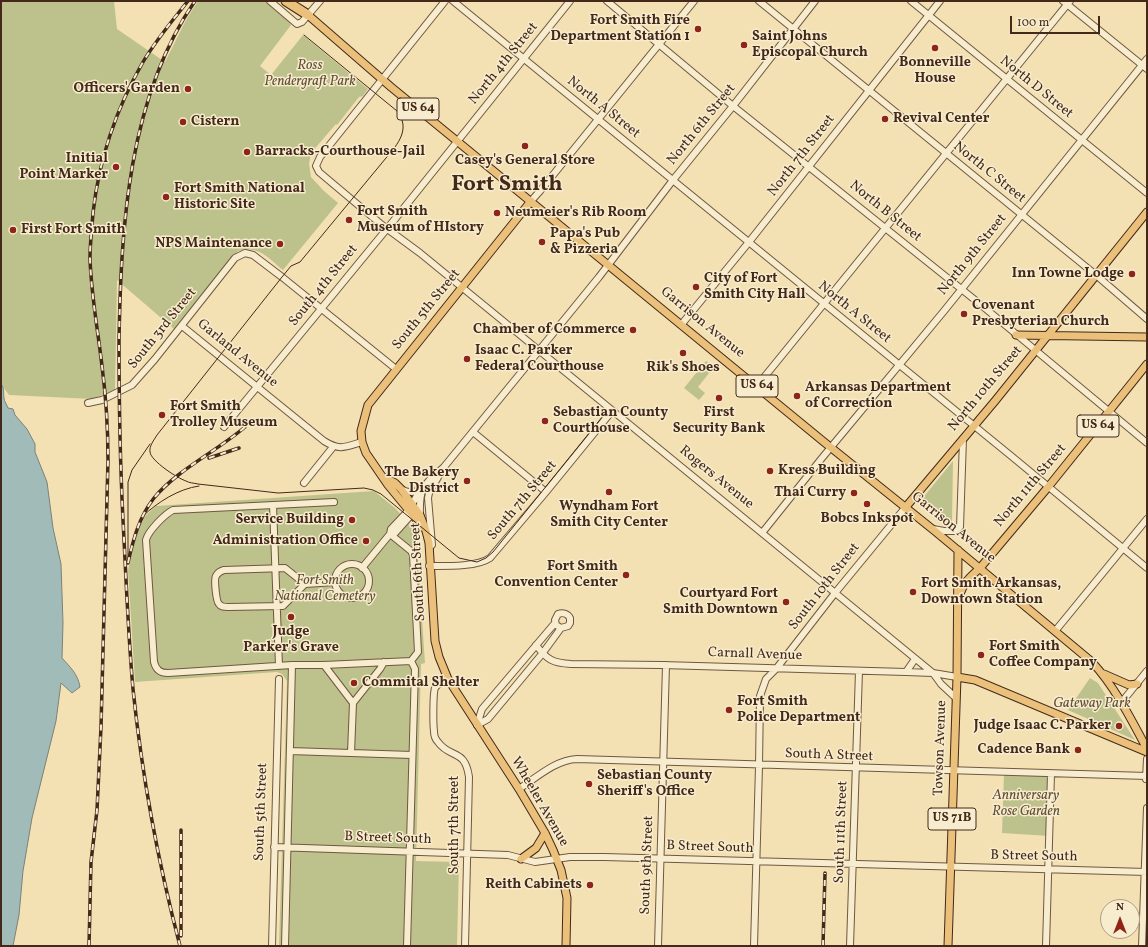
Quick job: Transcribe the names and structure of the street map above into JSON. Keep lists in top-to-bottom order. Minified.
{"streets":{"highway":["US 64","Garrison Avenue"],"main road":["South 5th Street","North 10th Street","North 11th Street","South 6th Street","Towson Avenue","Wheeler Avenue","US 71B"],"street":["North 4th Street","North D Street","North A Street","North 6th Street","North 7th Street","North C Street","North B Street","North 9th Street","South 4th Street","South 3rd Street","Garland Avenue","Rogers Avenue","South 7th Street","South 10th Street","Carnall Avenue","South A Street","South 11th Street","B Street South","South 9th Street"]},"crossings":[["North 4th Street","North A Street"],["North 4th Street","South 4th Street"],["North 4th Street","Garrison Avenue"],["North D Street","North 7th Street"],["North D Street","North 9th Street"],["North A Street","North 6th Street"],["North A Street","North 7th Street"],["North A Street","North 9th Street"],["North A Street","North 10th Street"],["North A Street","North 11th Street"],["North 6th Street","North C Street"],["North 6th Street","North B Street"],["North 6th Street","Garrison Avenue"],["North 6th Street","South 6th Street"],["North 7th Street","North C Street"],["North 7th Street","North B Street"],["North 7th Street","Garrison Avenue"],["North C Street","North 9th Street"],["North C Street","North 10th Street"],["North B Street","North 9th Street"],["North B Street","North 10th Street"],["North B Street","North 11th Street"],["North 9th Street","Garrison Avenue"],["South 4th Street","Garrison Avenue"],["South 4th Street","South 3rd Street"],["South 4th Street","Garland Avenue"],["South 4th Street","Rogers Avenue"],["South 5th Street","Garrison Avenue"],["South 5th Street","Rogers Avenue"],["South 5th Street","B Street South"],["Garrison Avenue","North 10th Street"],["Garrison Avenue","Rogers Avenue"],["Garrison Avenue","North 11th Street"],["Garrison Avenue","South 6th Street"],["Garrison Avenue","South 10th Street"],["Garrison Avenue","Towson Avenue"],["South 3rd Street","Garland Avenue"],["North 10th Street","South 10th Street"],["Rogers Avenue","South 7th Street"],["Rogers Avenue","South 6th Street"],["Rogers Avenue","South 10th Street"],["North 11th Street","Towson Avenue"],["South 7th Street","South 6th Street"],["South 7th Street","B Street South"],["South 10th Street","Carnall Avenue"],["South 10th Street","South A Street"],["South 10th Street","B Street South"],["Carnall Avenue","South 11th Street"],["Carnall Avenue","South 9th Street"],["Towson Avenue","South A Street"],["Towson Avenue","B Street South"],["South A Street","Wheeler Avenue"],["South A Street","South 11th Street"],["South A Street","South 9th Street"],["Wheeler Avenue","B Street South"],["South 11th Street","B Street South"],["B Street South","South 9th Street"]],"districts":["Fort Smith"],"parks":["Ross Pendergraft Park","Fort Smith National Cemetery","Gateway Park","Anniversary Rose Garden"],"places":["Fort Smith Fire Department Station 1","Saint Johns Episcopal Church","Bonneville House","Officers' Garden","Revival Center","Cistern","Casey's General Store","Barracks-Courthouse-Jail","Initial Point Marker","Fort Smith National Historic Site","Neumeier's Rib Room","Fort Smith Museum of HIstory","First Fort Smith","Papa's Pub & Pizzeria","NPS Maintenance","Inn Towne Lodge","City of Fort Smith City Hall","Covenant Presbyterian Church","Chamber of Commerce","Rik's Shoes","Isaac C. Parker Federal Courthouse","Arkansas Department of Correction","First Security Bank","Fort Smith Trolley Museum","Sebastian County Courthouse","Kress Building","The Bakery District","Wyndham Fort Smith City Center","Thai Curry","Bobcs Inkspot","Service Building","Administration Office","Fort Smith Convention Center","Fort Smith Arkansas, Downtown Station","Courtyard Fort Smith Downtown","Judge Parker's Grave","Fort Smith Coffee Company","Commital Shelter","Fort Smith Police Department","Judge Isaac C. Parker","Cadence Bank","Sebastian County Sheriff's Office","Reith Cabinets"],"scale_bar":"100 m","north":"top"}
